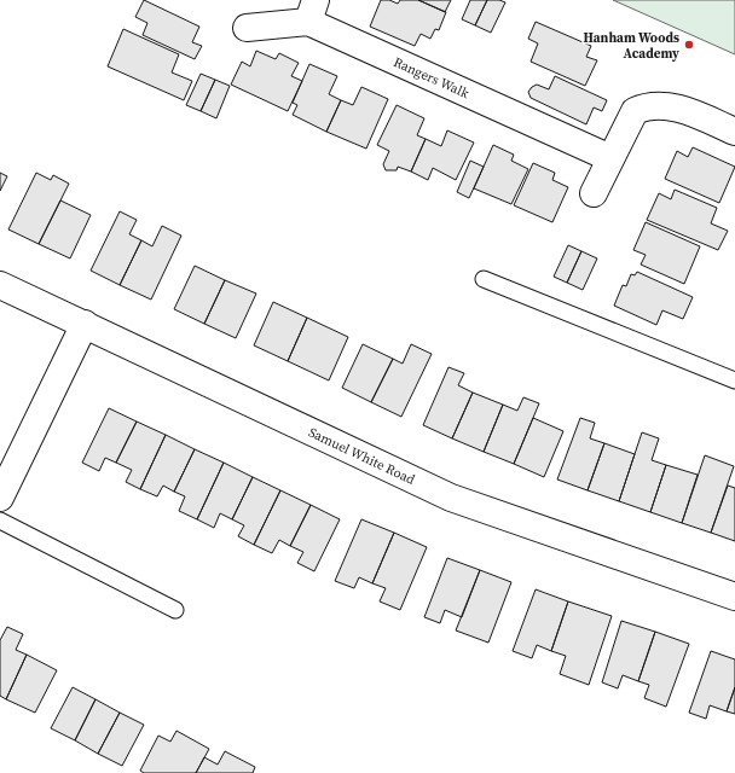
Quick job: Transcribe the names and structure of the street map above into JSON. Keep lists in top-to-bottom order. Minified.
{"streets":{"street":["Rangers Walk","Samuel White Road"]},"places":["Hanham Woods Academy"]}
